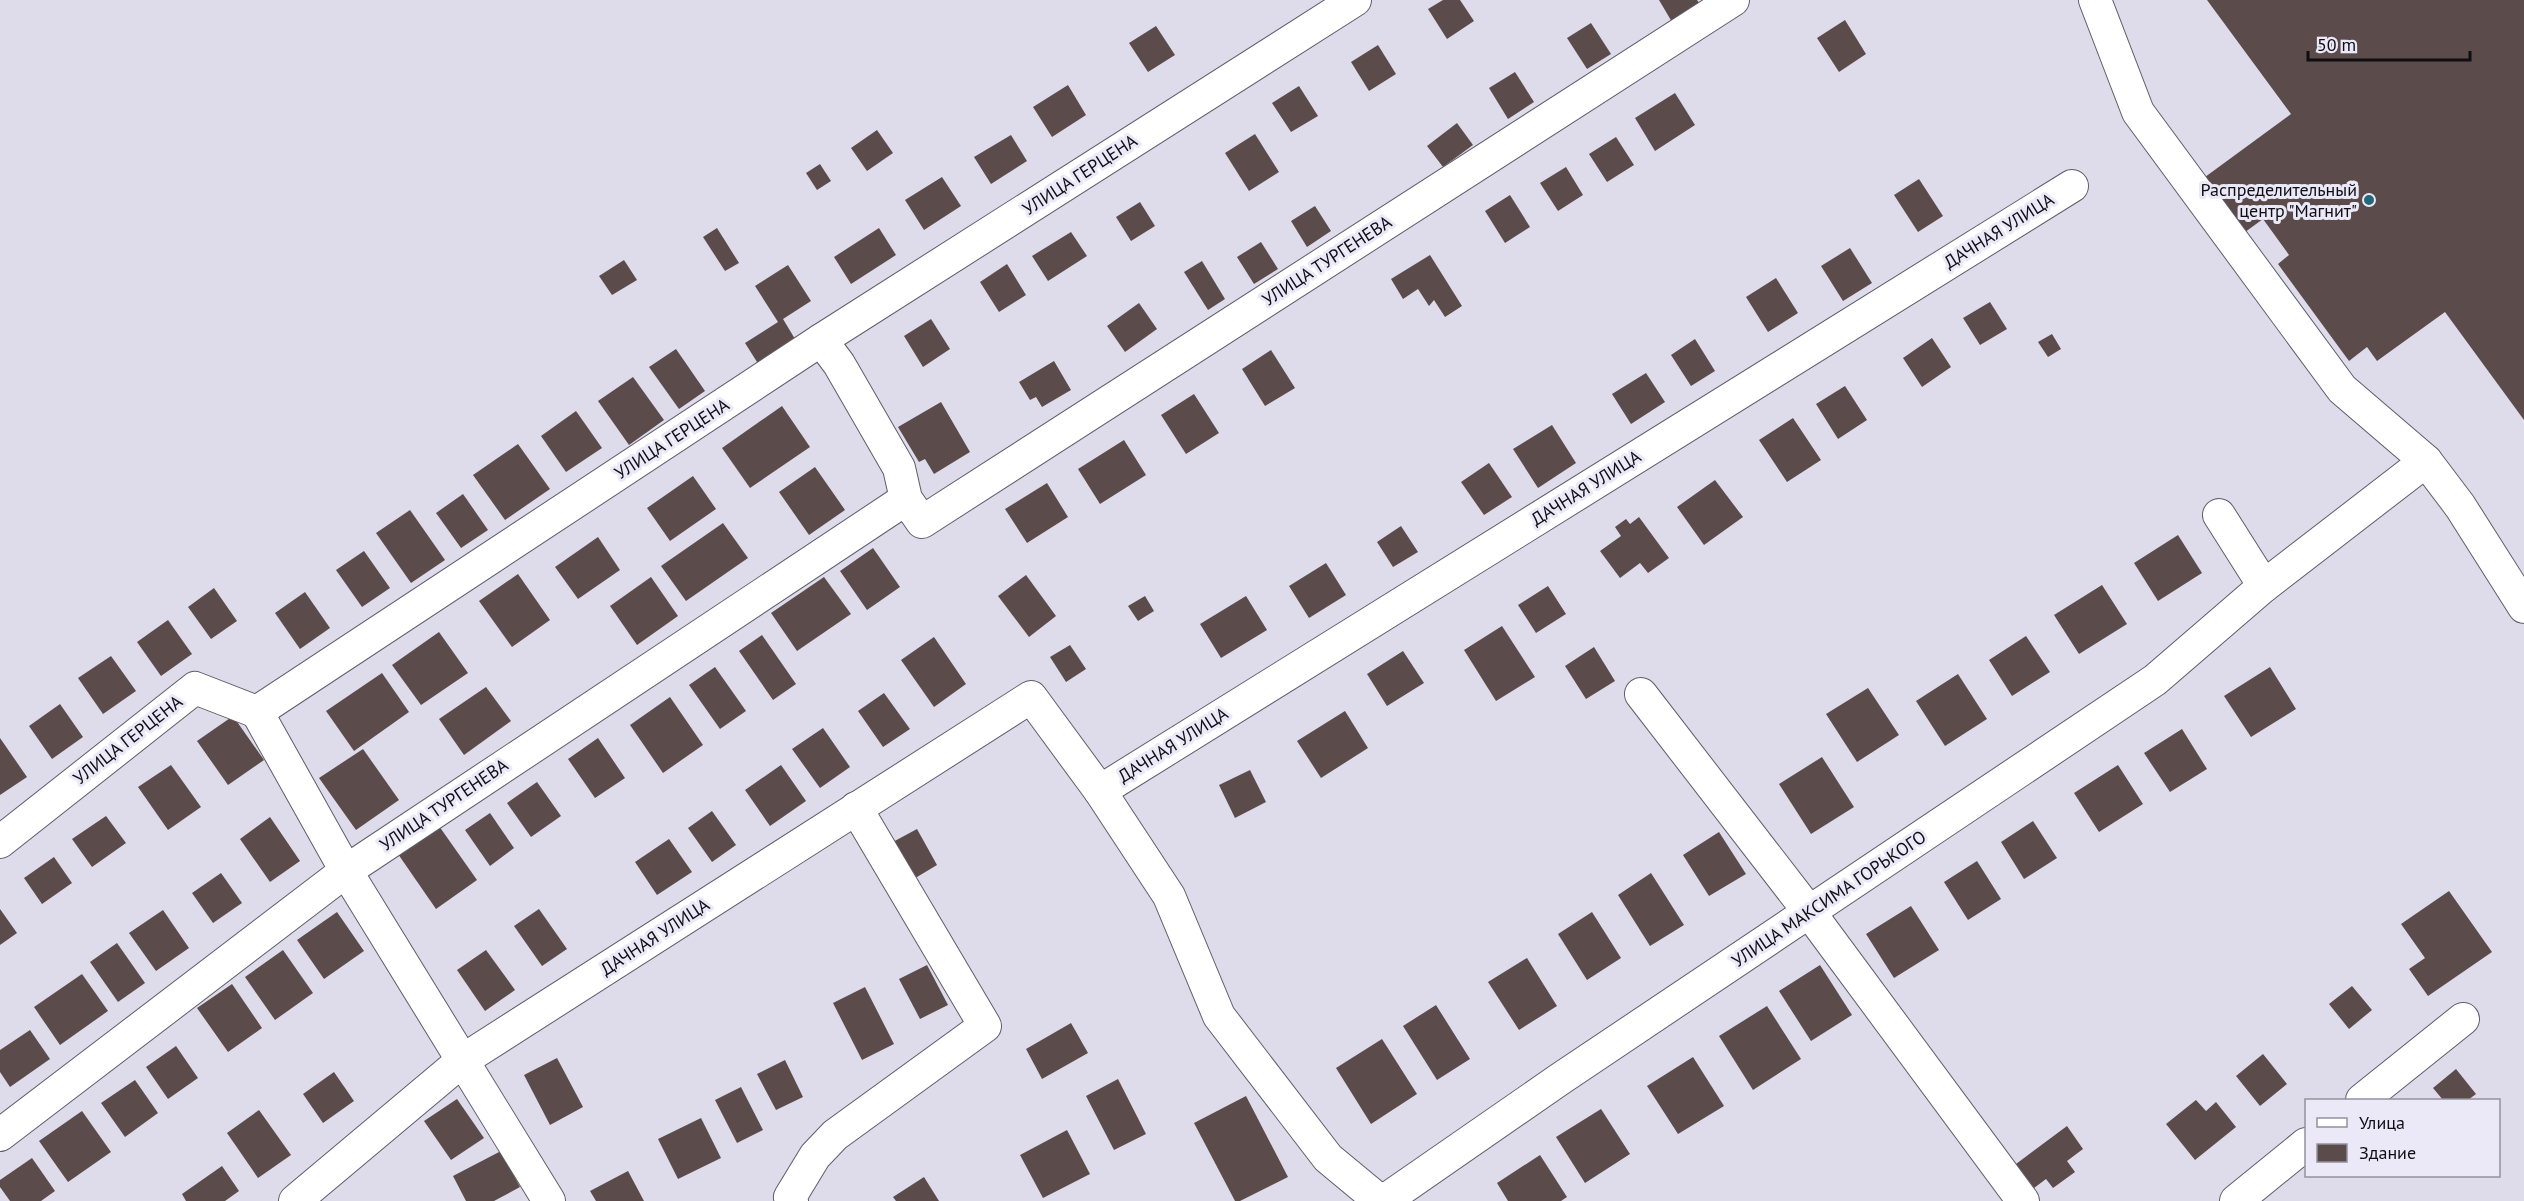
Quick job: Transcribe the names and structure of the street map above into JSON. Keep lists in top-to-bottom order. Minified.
{"streets":{"street":["УЛИЦА ГЕРЦЕНА","ДАЧНАЯ УЛИЦА","УЛИЦА ТУРГЕНЕВА","УЛИЦА МАКСИМА ГОРЬКОГО"]},"places":["Распределительный центр \"Магнит\""],"legend":["Улица","Здание"],"scale_bar":"50 m"}
